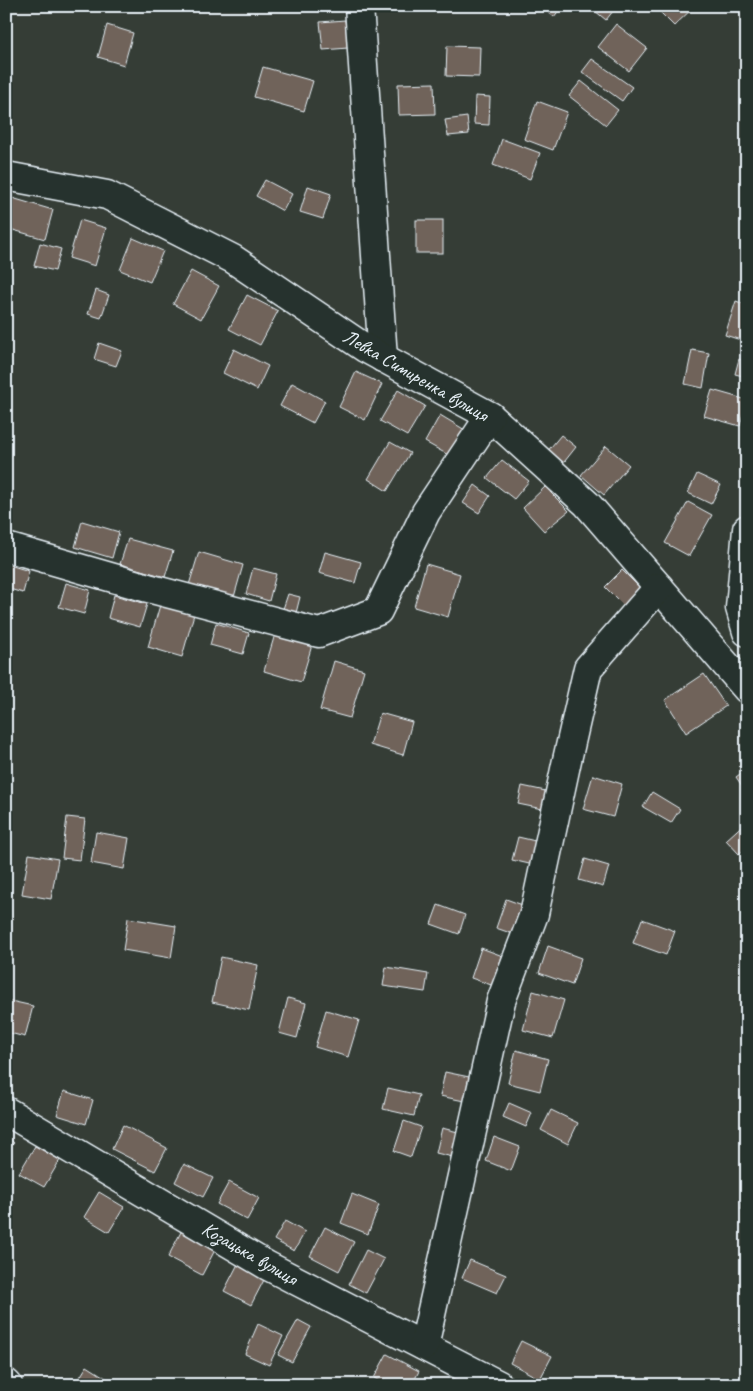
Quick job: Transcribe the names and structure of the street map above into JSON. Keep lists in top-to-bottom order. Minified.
{"streets":{"street":["Левка Симиренка вулиця","Козацька вулиця"]}}
